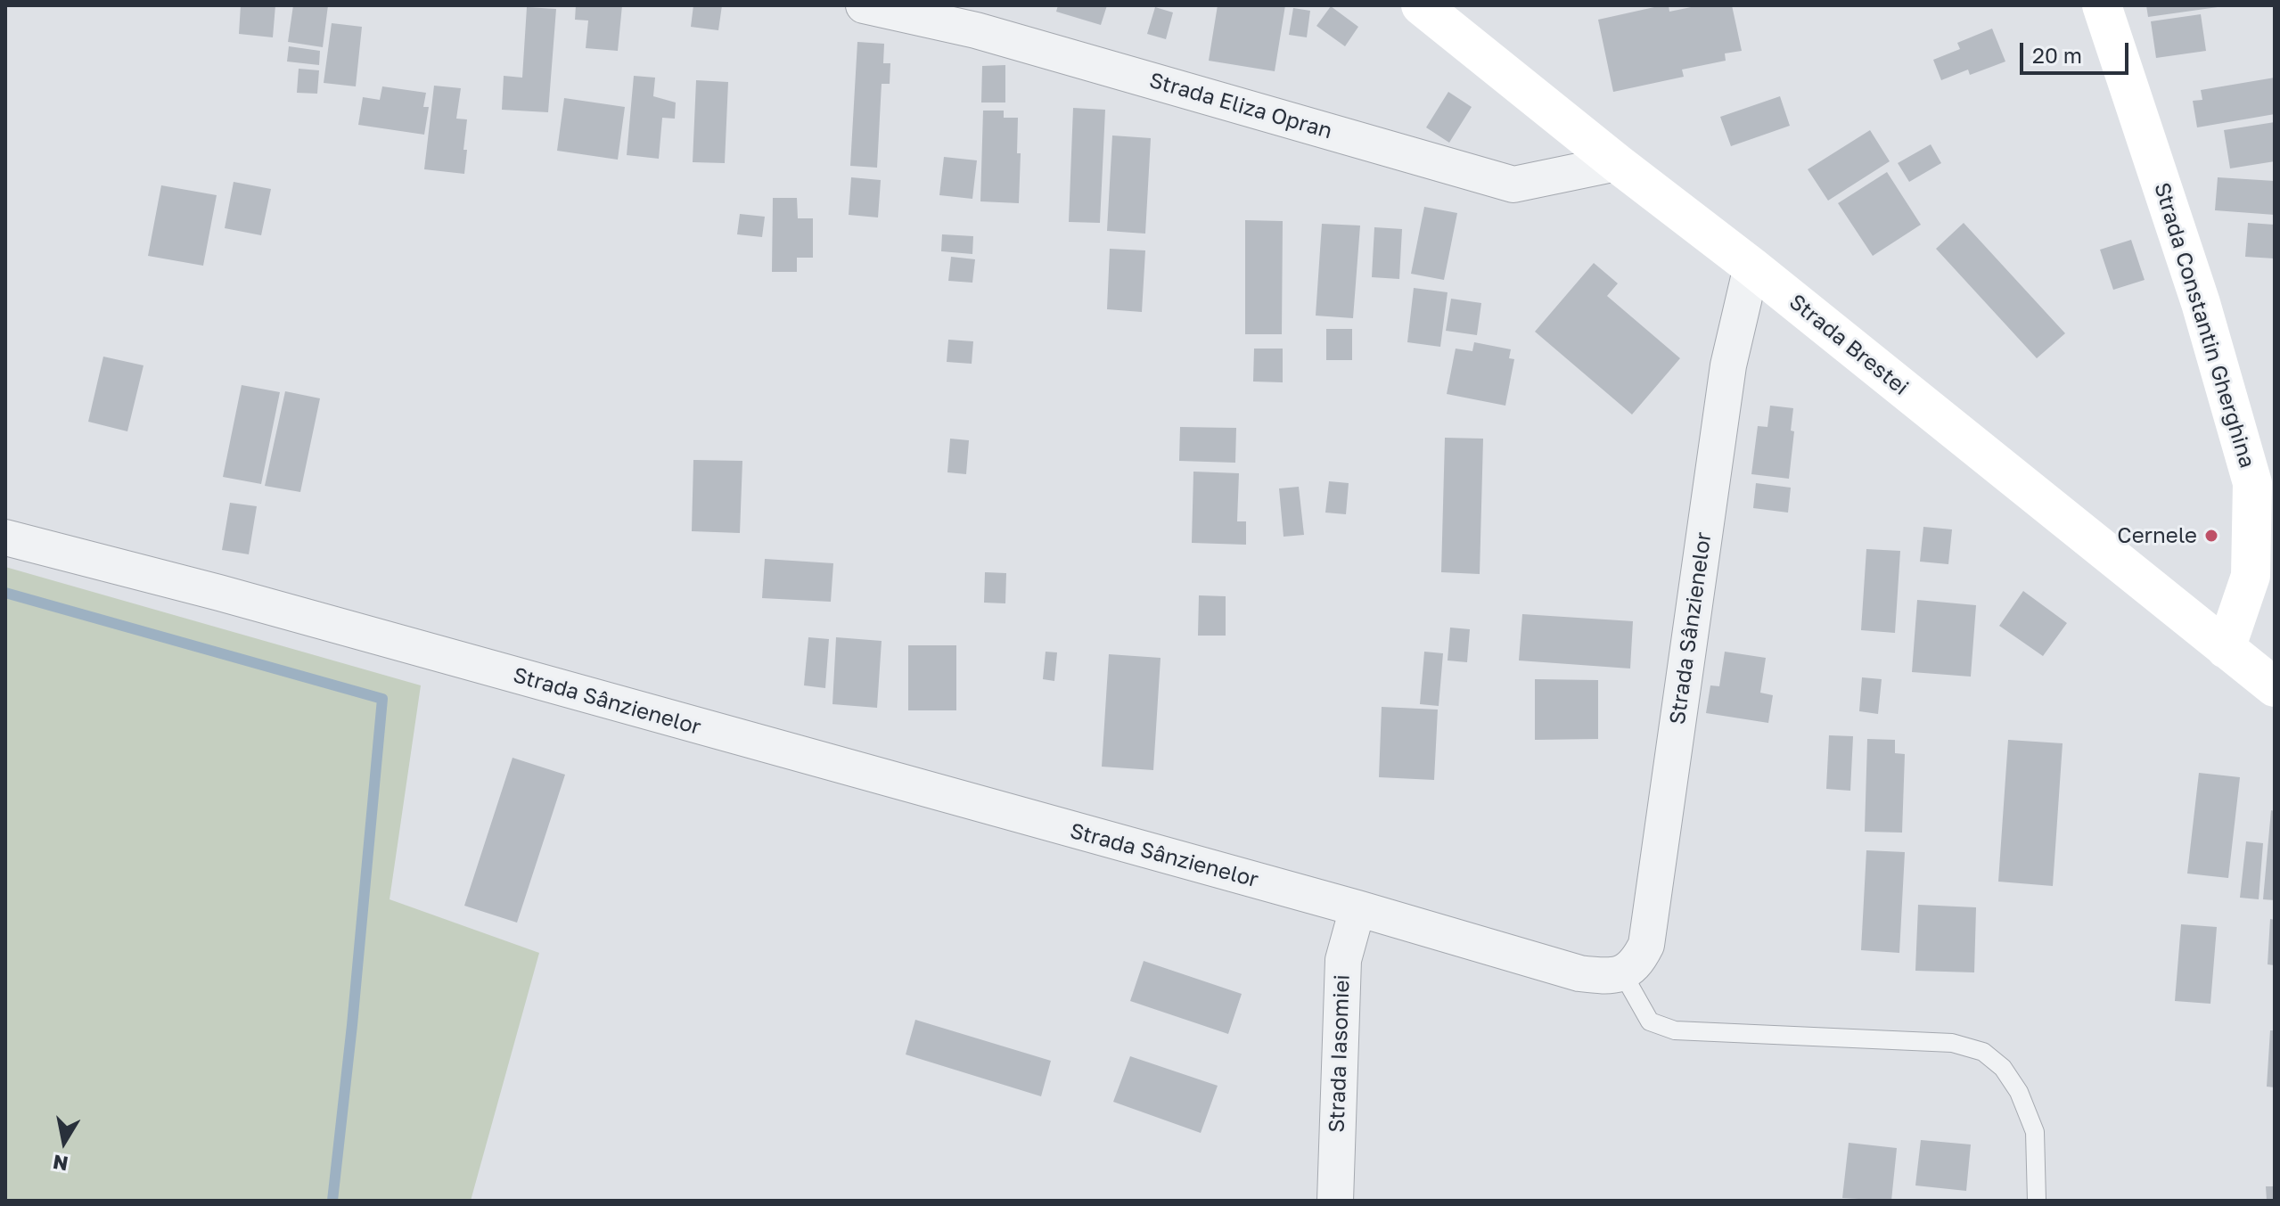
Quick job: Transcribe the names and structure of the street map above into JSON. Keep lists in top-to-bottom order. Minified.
{"streets":{"main road":["Strada Constantin Gherghina","Strada Brestei"],"street":["Strada Eliza Opran","Strada Sânzienelor","Strada Iasomiei"]},"crossings":[["Strada Eliza Opran","Strada Brestei"],["Strada Constantin Gherghina","Strada Brestei"],["Strada Brestei","Strada Sânzienelor"],["Strada Sânzienelor","Strada Iasomiei"]],"places":["Cernele"],"scale_bar":"20 m","north":"bottom"}
